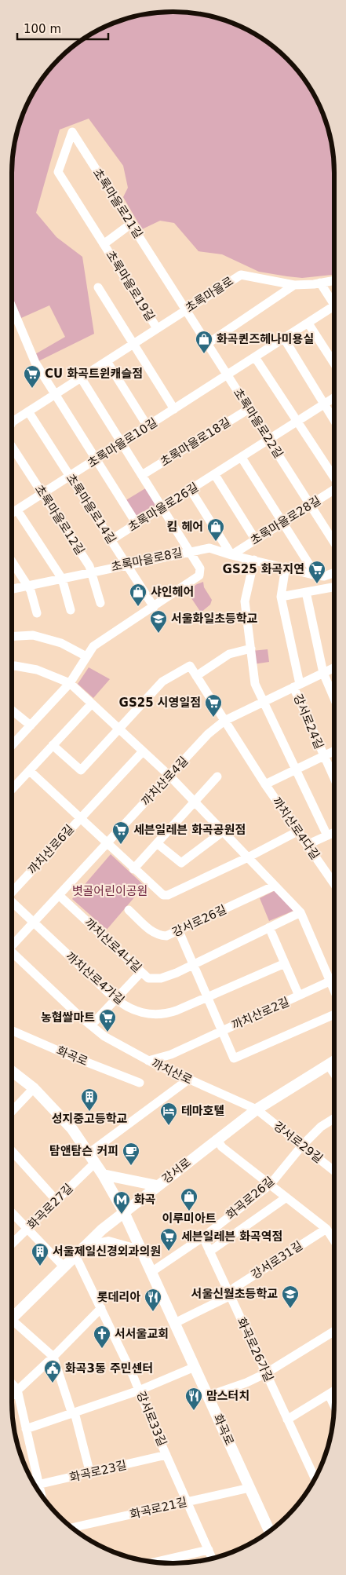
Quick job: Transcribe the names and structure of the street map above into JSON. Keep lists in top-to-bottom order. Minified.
{"streets":{"main road":["화곡로","강서로"],"street":["초록마을로21길","초록마을로19길","초록마을로","초록마을로22길","초록마을로18길","초록마을로10길","초록마을로26길","초록마을로14길","초록마을로12길","초록마을로28길","초록마을로8길","강서로24길","까치산로4길","까치산로4다길","까치산로6길","강서로26길","까치산로4나길","까치산로4가길","까치산로2길","까치산로","강서로29길","화곡로26길","화곡로27길","강서로31길","화곡로26가길","강서로33길","화곡로23길","화곡로21길"]},"crossings":[["초록마을로21길","초록마을로19길"],["초록마을로21길","초록마을로"],["초록마을로21길","초록마을로22길"],["초록마을로19길","초록마을로"],["초록마을로","초록마을로22길"],["초록마을로","초록마을로14길"],["초록마을로22길","초록마을로18길"],["초록마을로22길","초록마을로10길"],["초록마을로22길","초록마을로26길"],["초록마을로22길","초록마을로28길"],["초록마을로10길","초록마을로14길"],["초록마을로10길","초록마을로12길"],["초록마을로26길","초록마을로14길"],["초록마을로14길","초록마을로8길"],["초록마을로12길","초록마을로8길"],["초록마을로28길","초록마을로8길"],["강서로24길","까치산로4길"],["강서로24길","까치산로4다길"],["까치산로4길","까치산로4다길"],["까치산로4길","까치산로4나길"],["까치산로4길","까치산로4가길"],["까치산로4나길","까치산로2길"],["까치산로4가길","까치산로2길"],["까치산로2길","까치산로"],["화곡로","강서로"],["화곡로","화곡로26길"],["화곡로","화곡로27길"],["화곡로","화곡로21길"],["까치산로","강서로29길"],["까치산로","강서로"],["강서로29길","강서로"],["강서로29길","화곡로26길"],["강서로","강서로33길"],["화곡로26길","화곡로26가길"],["강서로31길","화곡로26가길"],["강서로33길","화곡로23길"],["강서로33길","화곡로21길"]],"parks":["볏골어린이공원"],"places":{"shop":["화곡퀸즈헤나미용실","킴 헤어","샤인헤어","이루미아트"],"supermarket":["CU 화곡트윈캐슬점","GS25 화곡지연","GS25 시영일점","세븐일레븐 화곡공원점","농협쌀마트","세븐일레븐 화곡역점"],"school or university":["서울화일초등학교","서울신월초등학교"],"building":["성지중고등학교","서울제일신경외과의원"],"hotel":["테마호텔"],"cafe":["탐앤탐슨 커피"],"metro station":["화곡"],"restaurant":["롯데리아","맘스터치"],"church":["서서울교회"],"public building":["화곡3동 주민센터"]},"scale_bar":"100 m"}
